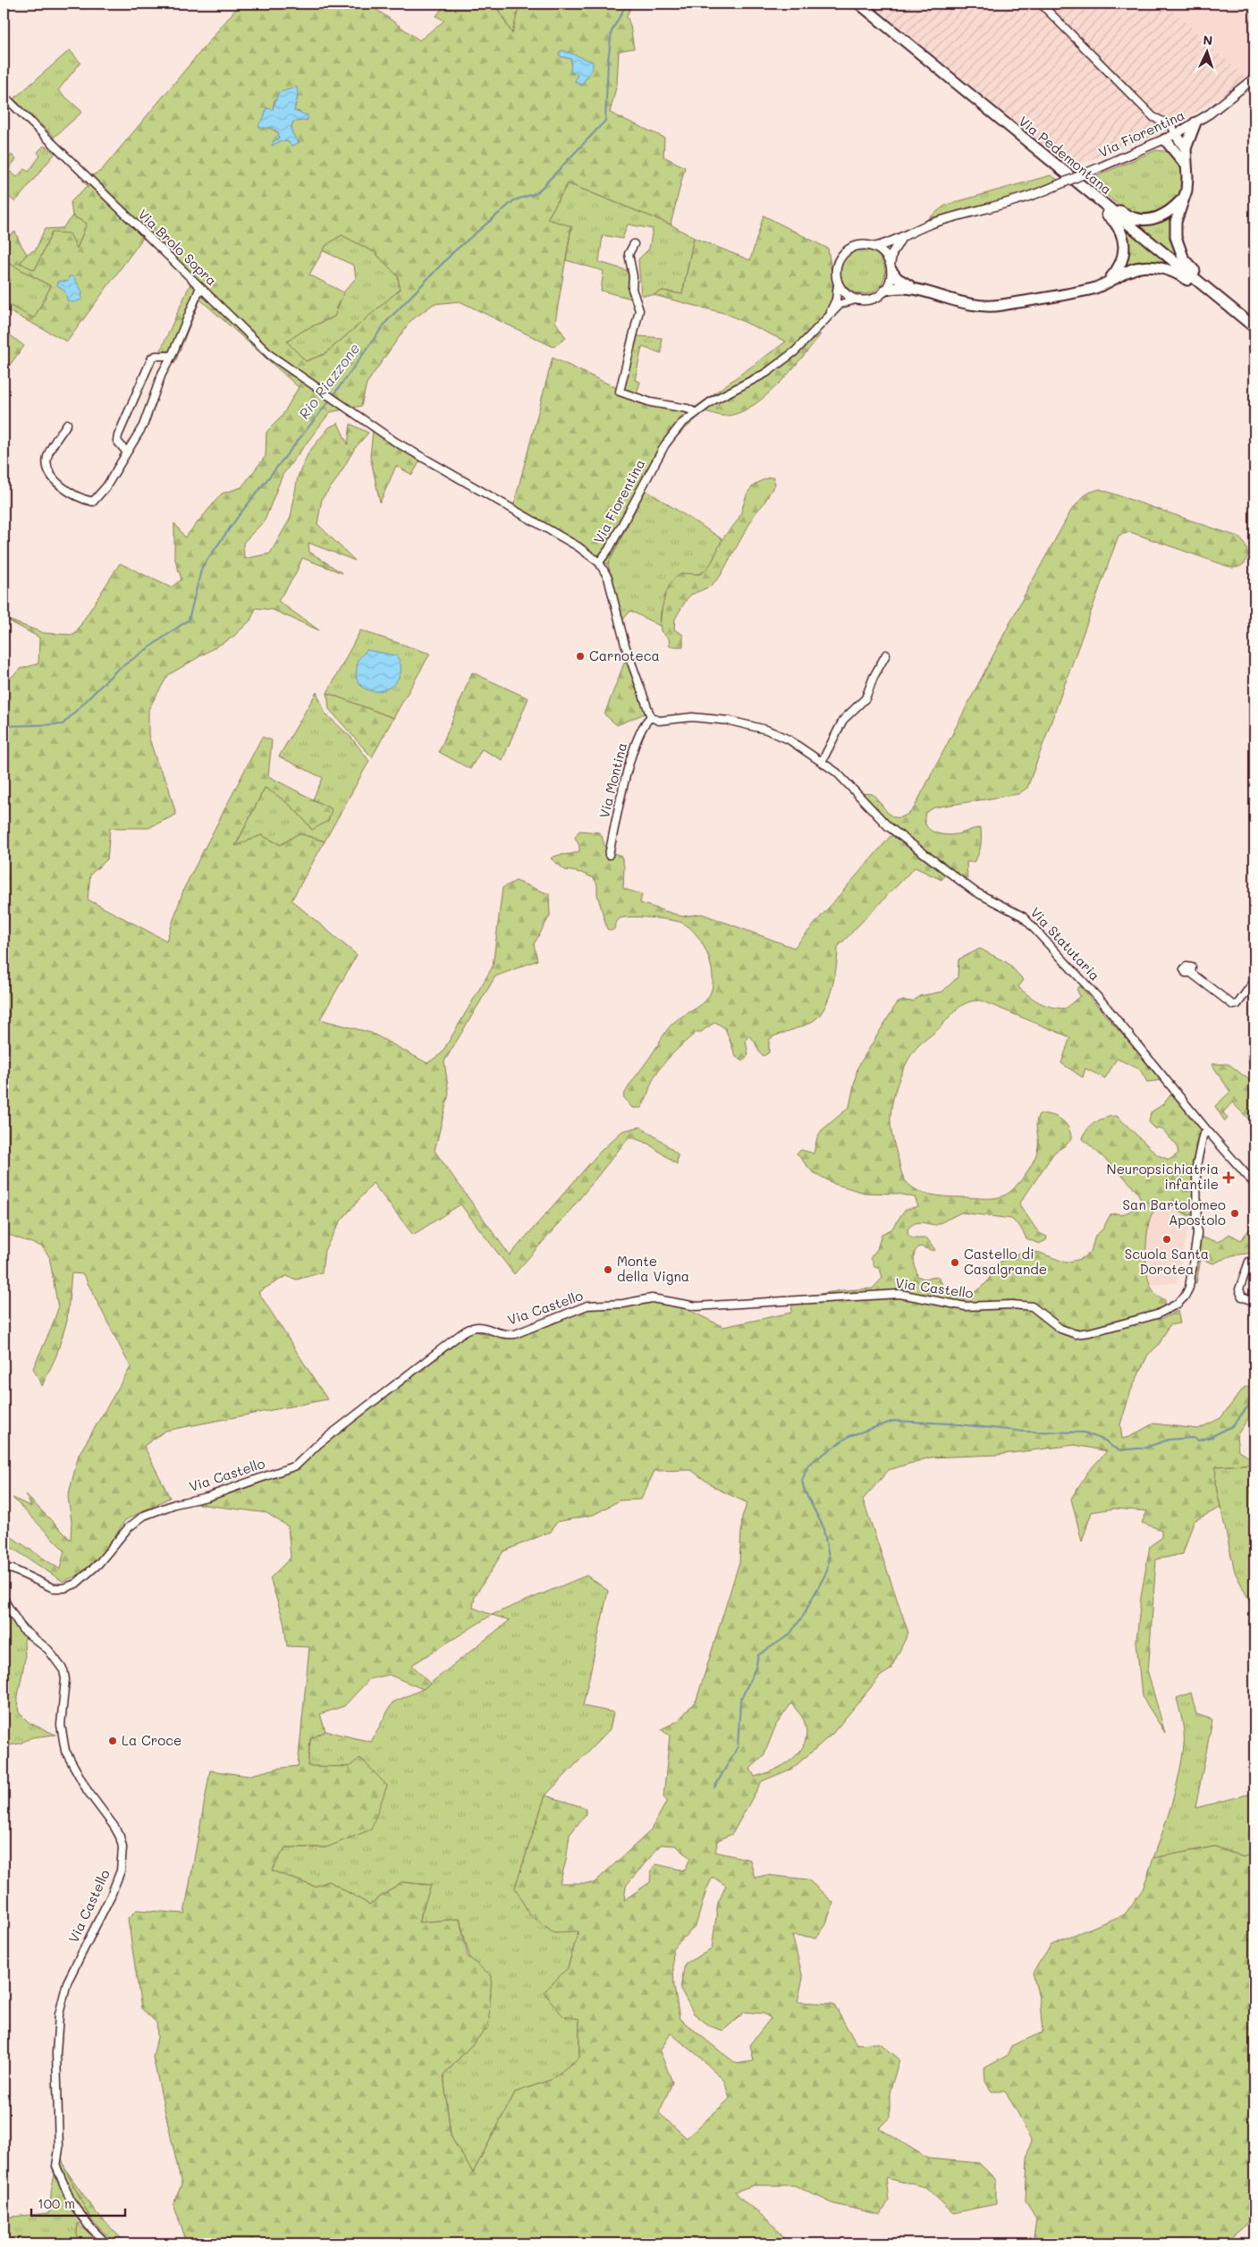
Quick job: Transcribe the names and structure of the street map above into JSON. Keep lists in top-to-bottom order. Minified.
{"streets":{"main road":["Via Pedemontana"],"street":["Via Fiorentina","Via Brolo Sopra","Via Montina","Via Statutaria","Via Castello"]},"crossings":[["Via Fiorentina","Via Brolo Sopra"],["Via Montina","Via Statutaria"],["Via Statutaria","Via Castello"]],"water":["Rio Riazzone"],"places":{"other":["Carnoteca","San Bartolomeo Apostolo","Scuola Santa Dorotea","Castello di Casalgrande","Monte della Vigna","La Croce"],"health":["Neuropsichiatria infantile"]},"scale_bar":"100 m","north":"top"}
